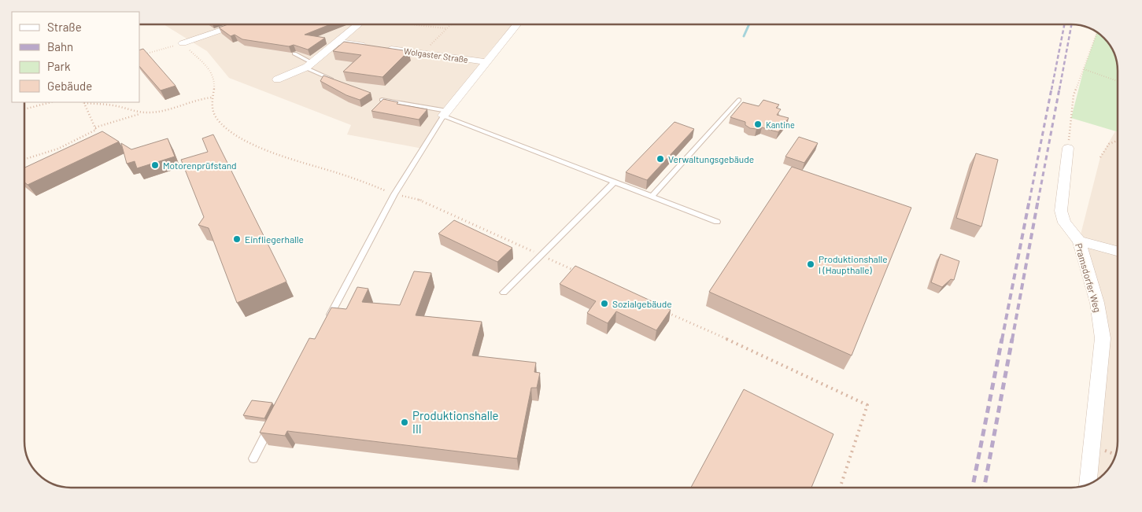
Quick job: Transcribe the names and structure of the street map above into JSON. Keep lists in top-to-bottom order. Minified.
{"streets":{"street":["Wolgaster Straße","Pramsdorfer Weg"]},"places":["Kantine","Verwaltungsgebäude","Motorenprüfstand","Einfliegerhalle","Produktionshalle I (Haupthalle)","Sozialgebäude","Produktionshalle III"],"legend":["Straße","Bahn","Park","Gebäude"]}
